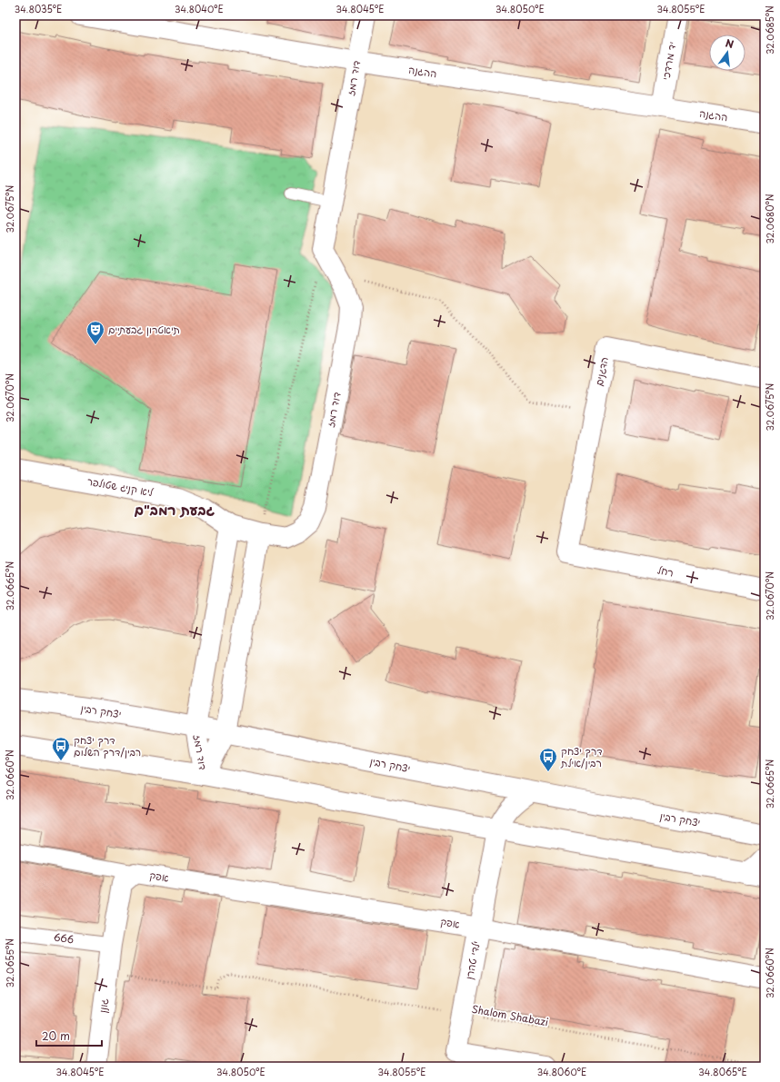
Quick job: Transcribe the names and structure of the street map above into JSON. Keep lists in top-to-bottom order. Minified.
{"streets":{"street":["יד מרדכי","ההגנה","דוד רמז","הדגנים","ליא קניג שטולפר","רחל","יצחק רבין","אפק","666","ילדי טהרן","גונן"],"path":["Shalom Shabazi"]},"crossings":[["יד מרדכי","ההגנה"],["ההגנה","דוד רמז"],["דוד רמז","ליא קניג שטולפר"],["דוד רמז","יצחק רבין"],["הדגנים","רחל"],["יצחק רבין","ילדי טהרן"],["אפק","666"],["אפק","ילדי טהרן"],["אפק","גונן"],["666","גונן"],["ילדי טהרן","Shalom Shabazi"]],"districts":["גבעת רמב\"ם"],"places":{"theatre":["תיאטרון גבעתיים"],"bus stop":["דרך יצחק רבין/דרך השלום","דרך יצחק רבין/אילת"]},"scale_bar":"20 m","north":"top","coordinates":["34.8035°E","34.8040°E","34.8045°E","34.8050°E","34.8055°E","32.0685°N","32.0675°N","32.0680°N","32.0670°N","32.0665°N","32.0660°N","32.0655°N","34.8060°E","34.8065°E"]}
